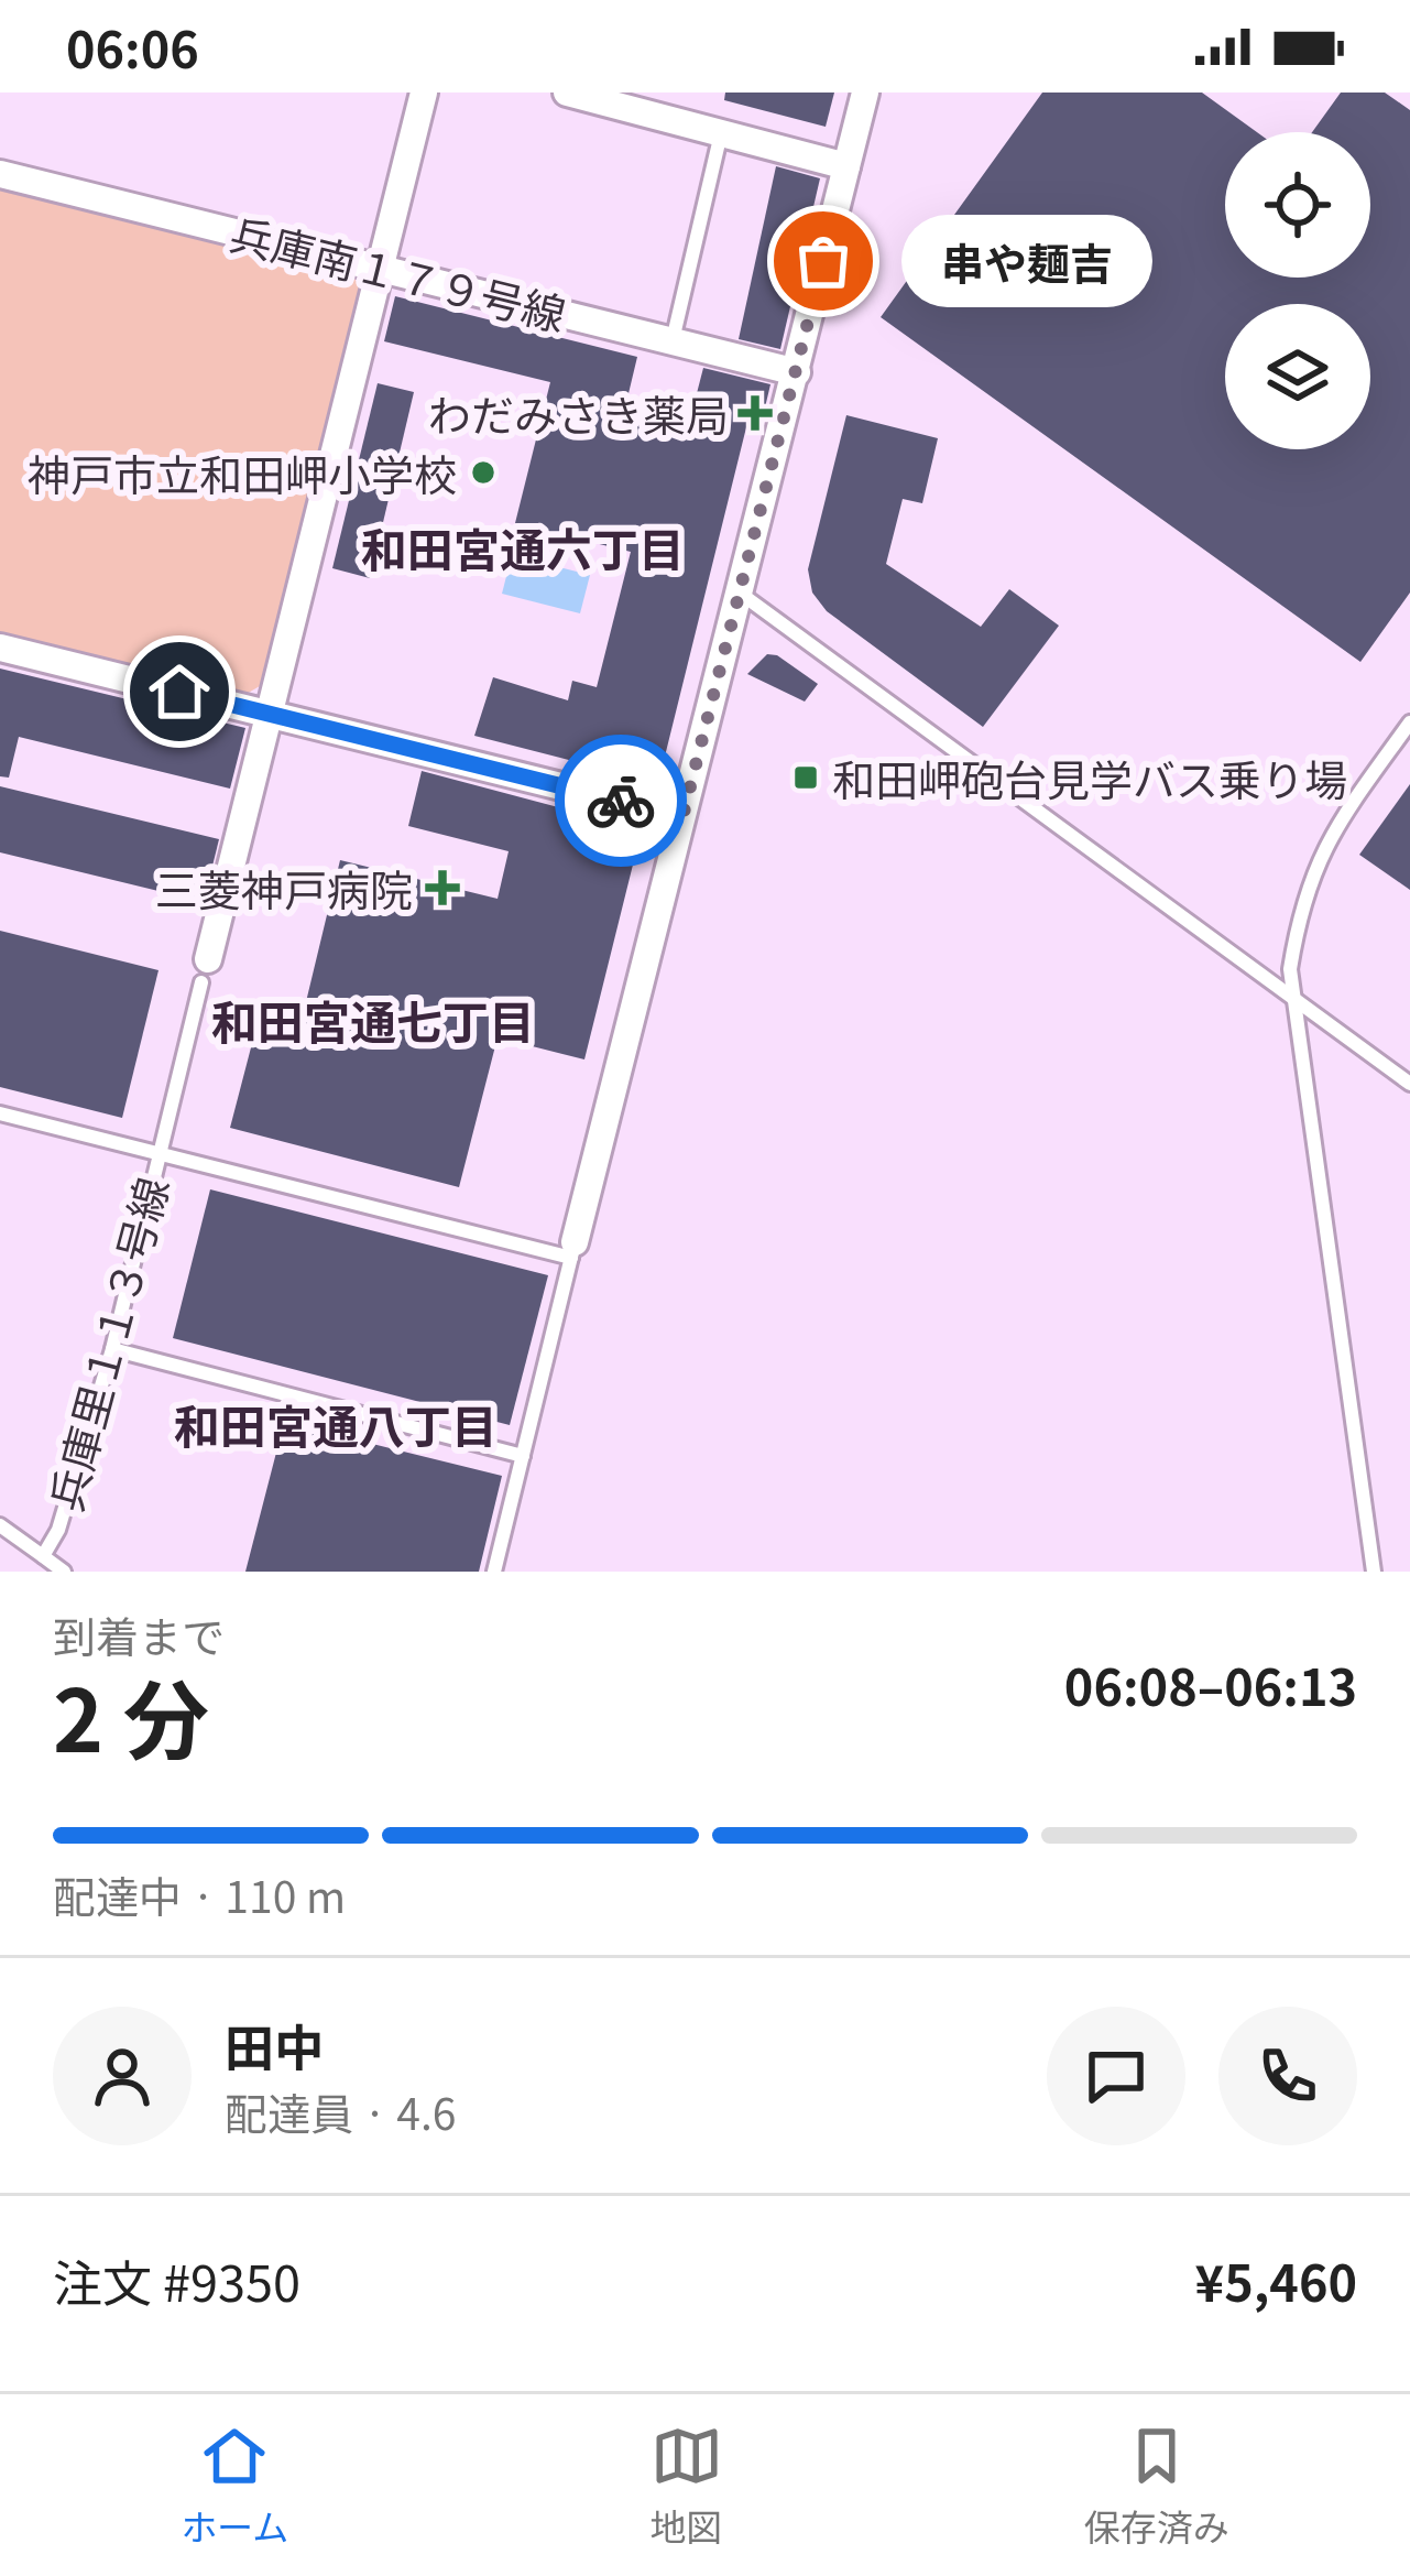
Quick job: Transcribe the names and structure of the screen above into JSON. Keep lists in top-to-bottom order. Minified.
{"streets":{"street":["兵庫南１７９号線"],"lane":["兵庫里１１３号線"]},"districts":["和田宮通六丁目","和田宮通七丁目","和田宮通八丁目"],"places":{"other":["串や麺吉","神戸市立和田岬小学校"],"health":["わだみさき薬局","三菱神戸病院"],"transit":["和田岬砲台見学バス乗り場"]},"page":{"status":"06:06","bubble":"串や麺吉","heading":["2 分","到着まで","06:08–06:13"],"panel":["田中","配達員 · 4.6","注文 #9350","¥5,460"],"bar":"配達中 · 110 m","tabs":["ホーム","地図","保存済み"]}}
